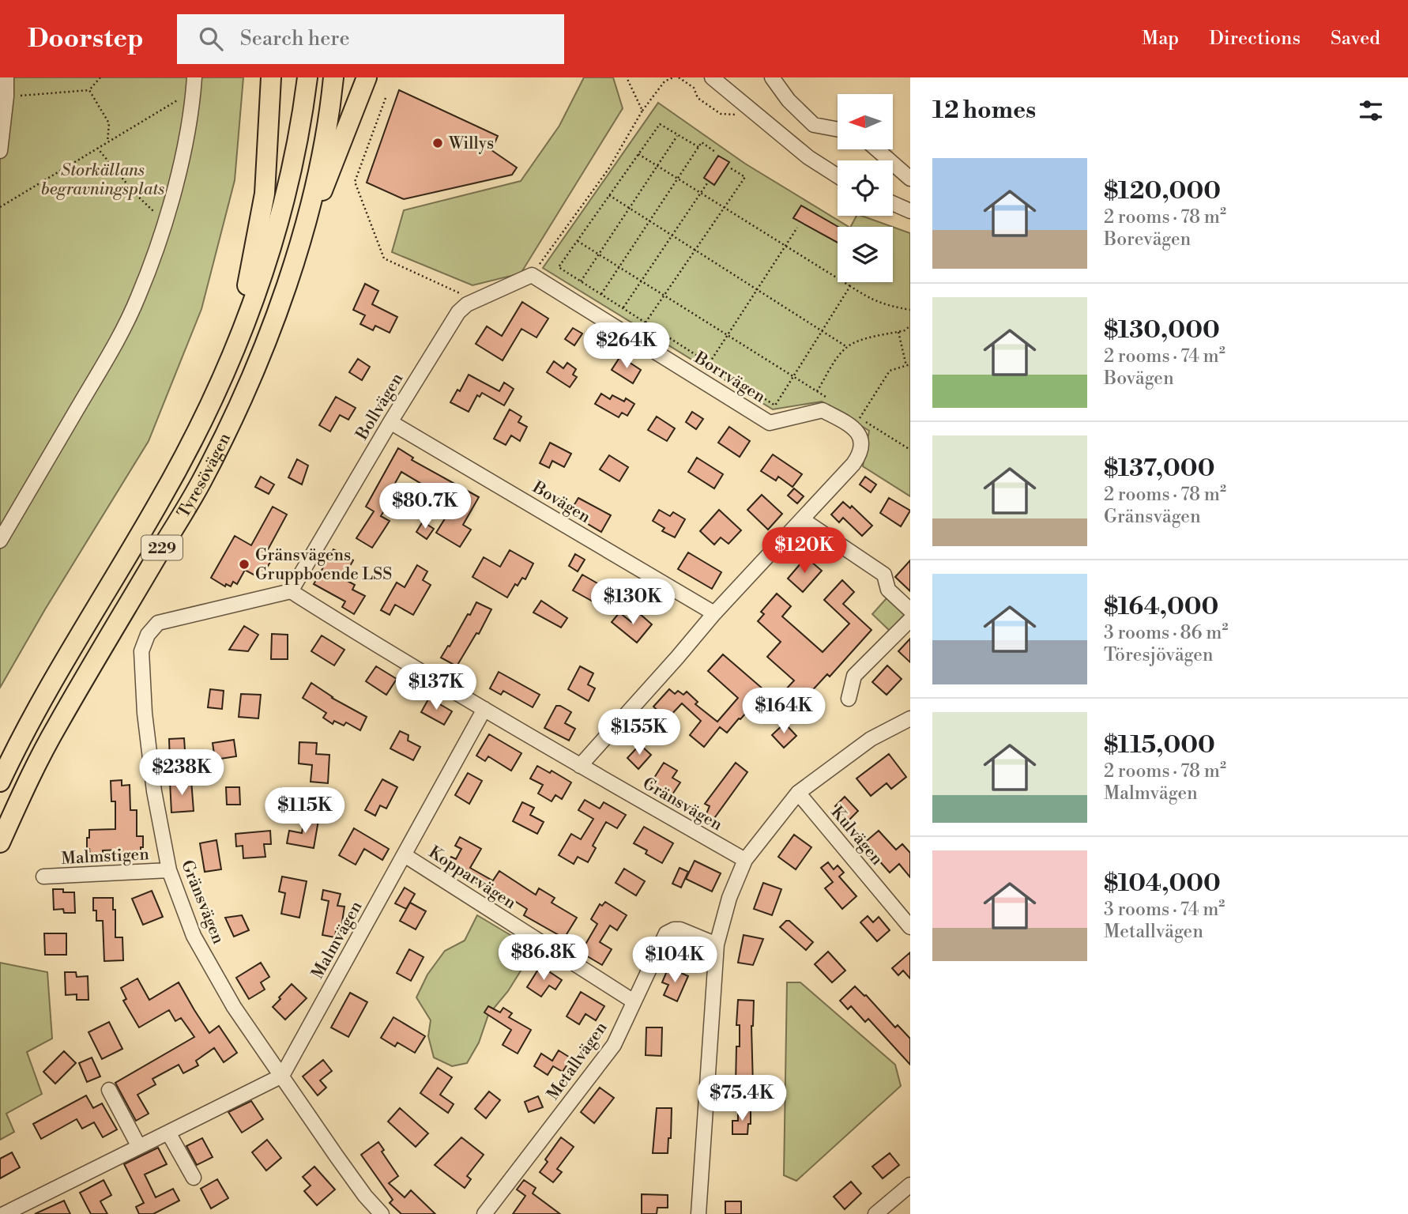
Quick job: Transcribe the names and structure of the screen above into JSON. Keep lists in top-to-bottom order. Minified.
{"streets":{"highway":["Tyresövägen","229"],"street":["Borrvägen","Bollvägen","Bovägen","Gränsvägen","Kulvägen","Malmstigen","Kopparvägen","Malmvägen","Metallvägen"]},"crossings":[["Borrvägen","Bollvägen"],["Bollvägen","Bovägen"],["Bollvägen","Gränsvägen"],["Gränsvägen","Malmstigen"],["Gränsvägen","Malmvägen"],["Kopparvägen","Malmvägen"],["Kopparvägen","Metallvägen"]],"parks":["Storkällans begravningsplats"],"places":["Willys","Gränsvägens Gruppboende LSS"],"north":"left","page":{"header":"Doorstep","search":"Search here","nav":["Map","Directions","Saved"],"heading":"12 homes","list":[{"name":"$120,000","note":"2 rooms · 78 m² · Borevägen"},{"name":"$130,000","note":"2 rooms · 74 m² · Bovägen"},{"name":"$137,000","note":"2 rooms · 78 m² · Gränsvägen"},{"name":"$164,000","note":"3 rooms · 86 m² · Töresjövägen"},{"name":"$115,000","note":"2 rooms · 78 m² · Malmvägen"},{"name":"$104,000","note":"3 rooms · 74 m² · Metallvägen"}],"price":["$264K","$80.7K","$120K","$130K","$137K","$164K","$155K","$238K","$115K","$86.8K","$104K","$75.4K"]}}
